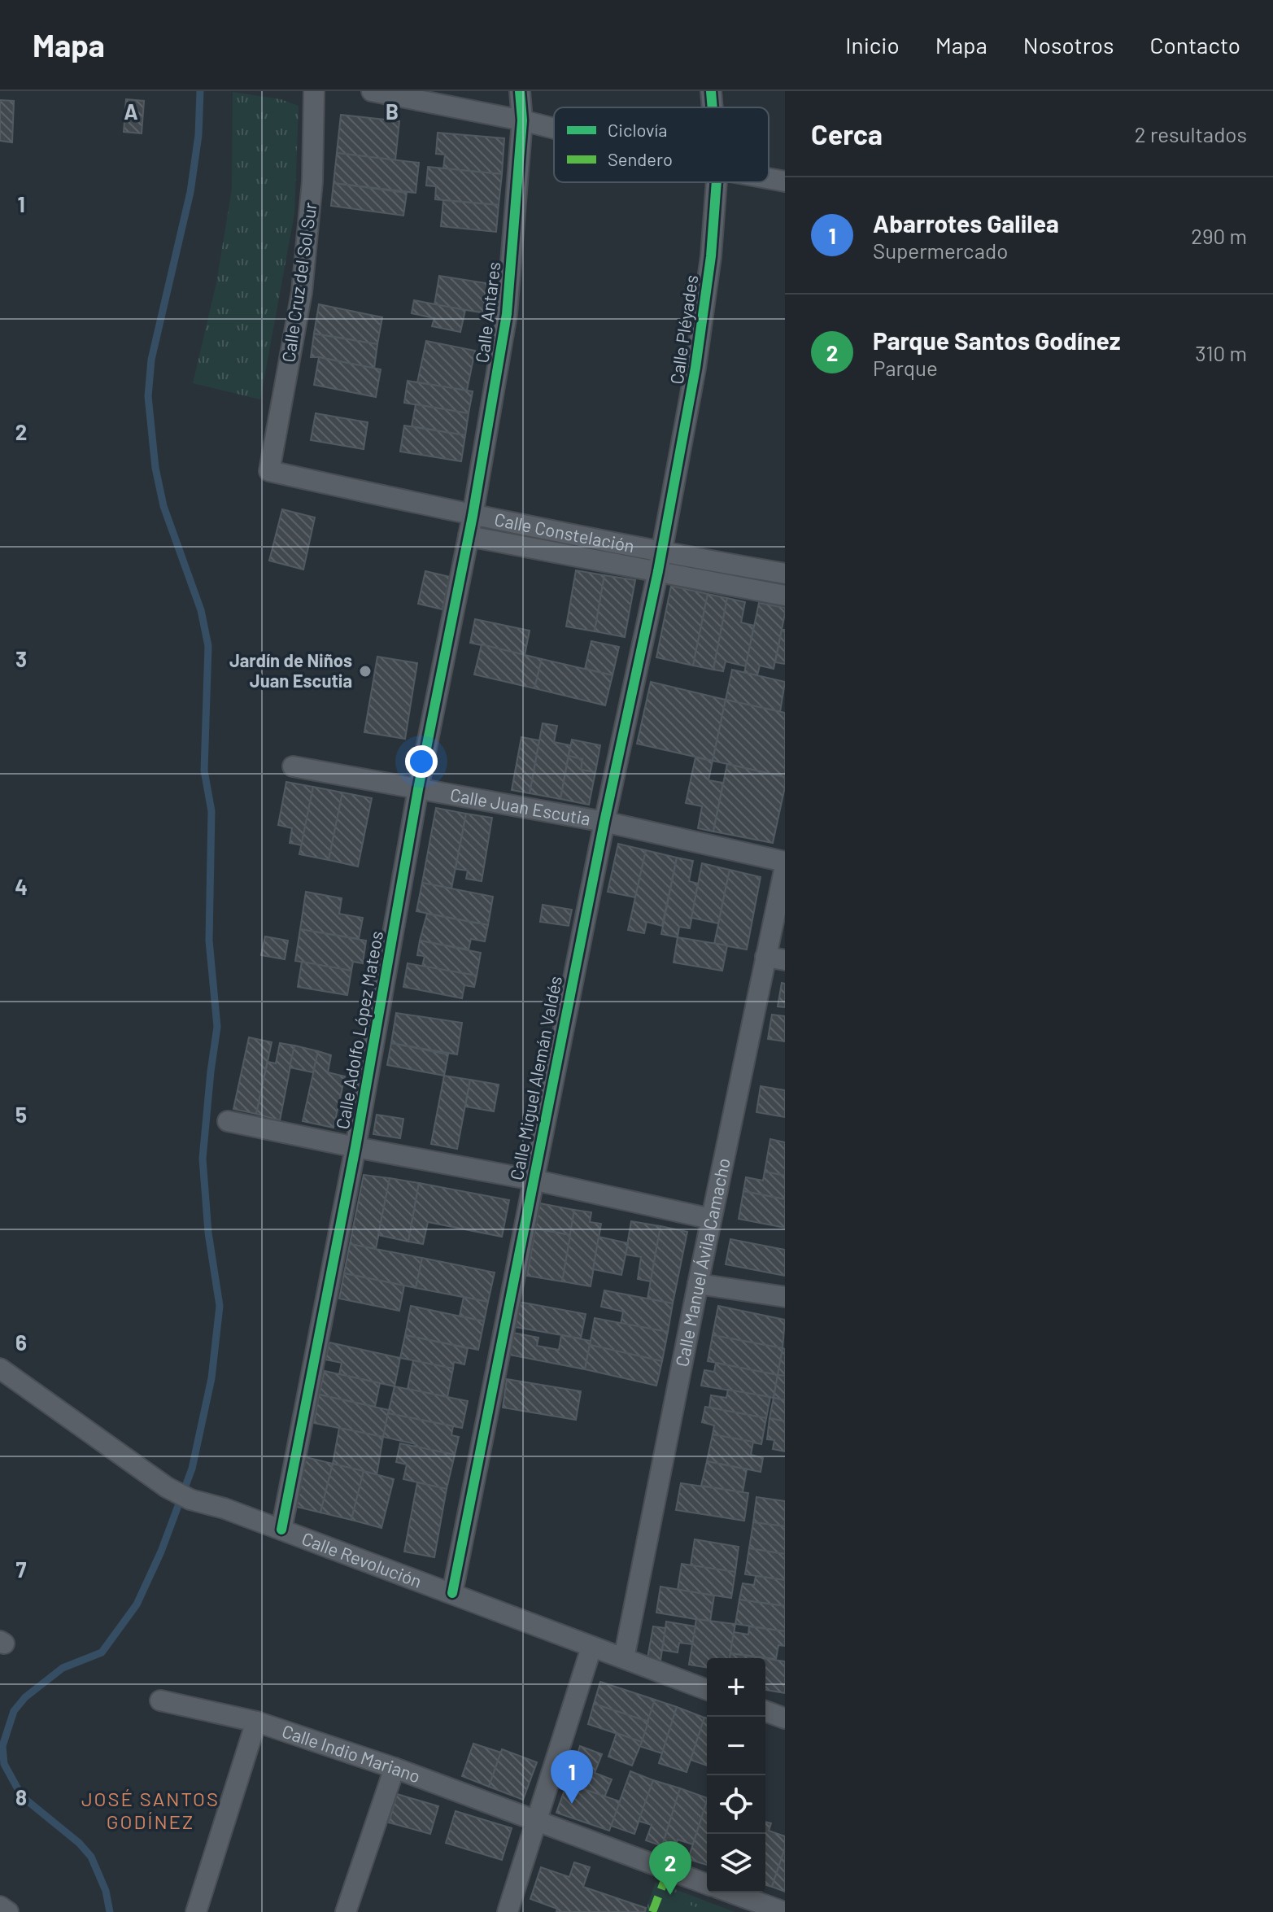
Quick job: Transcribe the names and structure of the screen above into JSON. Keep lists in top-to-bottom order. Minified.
{"streets":{"street":["Calle Cruz del Sol Sur","Calle Antares","Calle Pléyades","Calle Constelación","Calle Juan Escutia","Calle Adolfo López Mateos","Calle Miguel Alemán Valdés","Calle Manuel Ávila Camacho","Calle Revolución","Calle Indio Mariano"]},"crossings":[["Calle Cruz del Sol Sur","Calle Constelación"],["Calle Antares","Calle Constelación"],["Calle Antares","Calle Adolfo López Mateos"],["Calle Pléyades","Calle Constelación"],["Calle Pléyades","Calle Miguel Alemán Valdés"],["Calle Constelación","Calle Miguel Alemán Valdés"],["Calle Juan Escutia","Calle Adolfo López Mateos"],["Calle Juan Escutia","Calle Miguel Alemán Valdés"],["Calle Adolfo López Mateos","Calle Revolución"],["Calle Miguel Alemán Valdés","Calle Revolución"],["Calle Manuel Ávila Camacho","Calle Revolución"]],"districts":["JOSÉ SANTOS GODÍNEZ"],"places":["Jardín de Niños Juan Escutia"],"legend":["Ciclovía","Sendero"],"page":{"header":"Mapa","nav":["Inicio","Mapa","Nosotros","Contacto"],"heading":["Cerca","2 resultados"],"list":[{"mark":"1","name":"Abarrotes Galilea","note":"Supermercado","value":"290 m"},{"mark":"2","name":"Parque Santos Godínez","note":"Parque","value":"310 m"}],"map_buttons":["+","−"],"pins":["1","2"]},"grid":{"columns":["A","B"],"rows":["1","2","3","4","5","6","7","8"]}}
